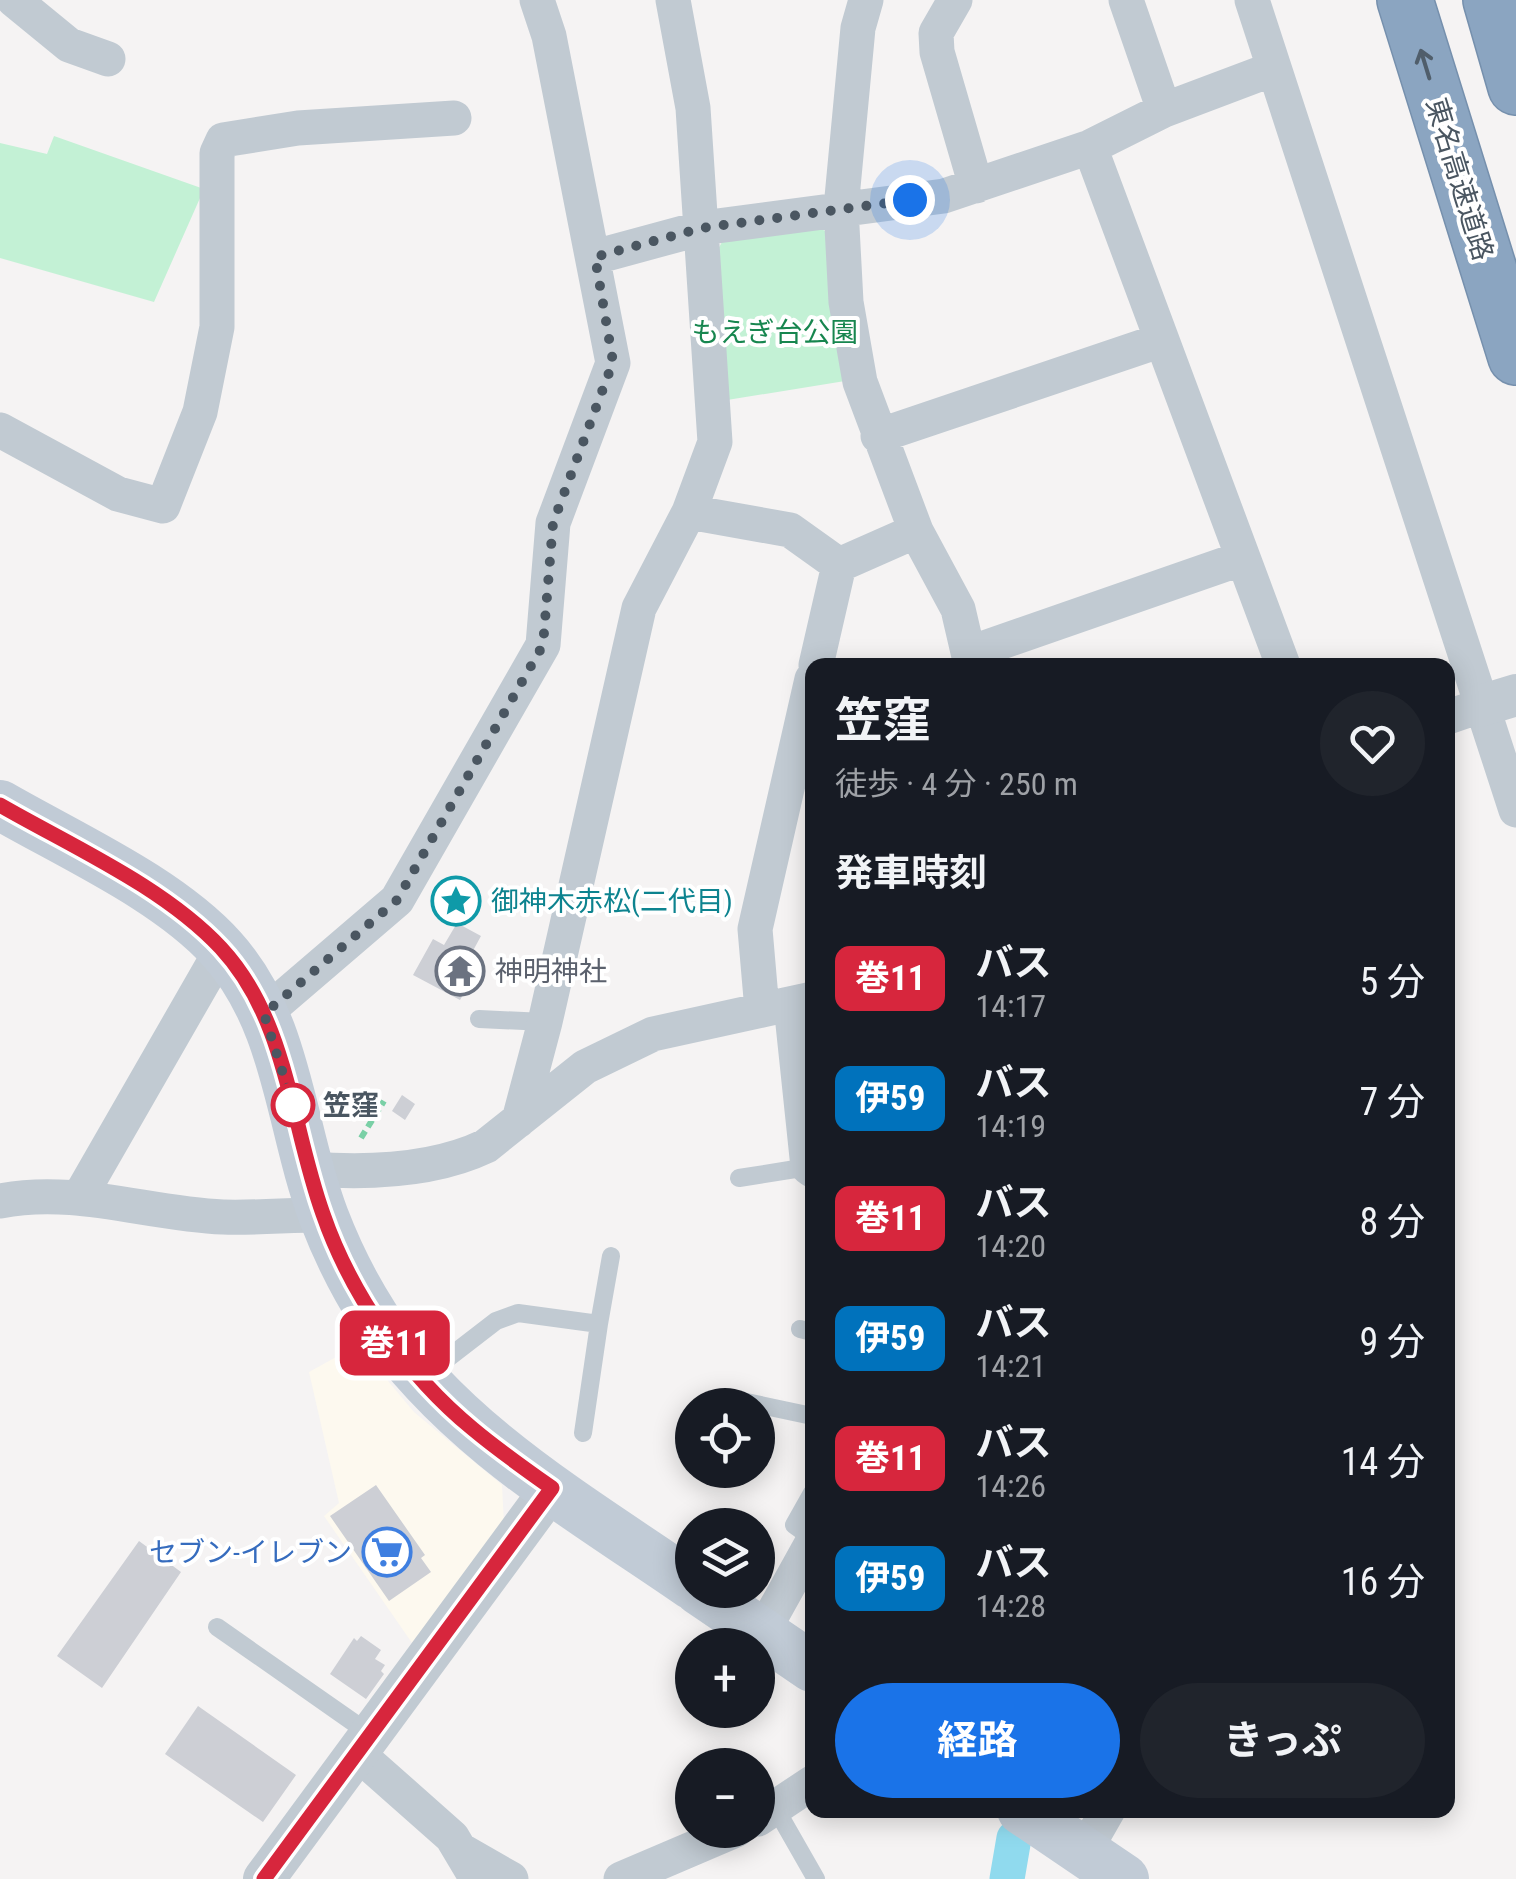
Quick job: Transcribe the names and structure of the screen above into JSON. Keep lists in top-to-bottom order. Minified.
{"streets":{"highway":["東名高速道路"]},"one_way":["東名高速道路"],"parks":["もえぎ台公園"],"places":{"place":["御神木赤松(二代目)"],"temple":["神明神社"],"other":["笠窪"],"supermarket":["セブン-イレブン"]},"lines":["bus line 巻11"],"page":{"on_map":"巻11","heading":[["笠窪","徒歩 · 4 分 · 250 m"],"発車時刻"],"list":[{"mark":"巻11","name":"バス","note":"14:17","value":"5 分"},{"mark":"伊59","name":"バス","note":"14:19","value":"7 分"},{"mark":"巻11","name":"バス","note":"14:20","value":"8 分"},{"mark":"伊59","name":"バス","note":"14:21","value":"9 分"},{"mark":"巻11","name":"バス","note":"14:26","value":"14 分"},{"mark":"伊59","name":"バス","note":"14:28","value":"16 分"}],"map_buttons":["+","−"],"buttons":["経路","きっぷ"]}}
